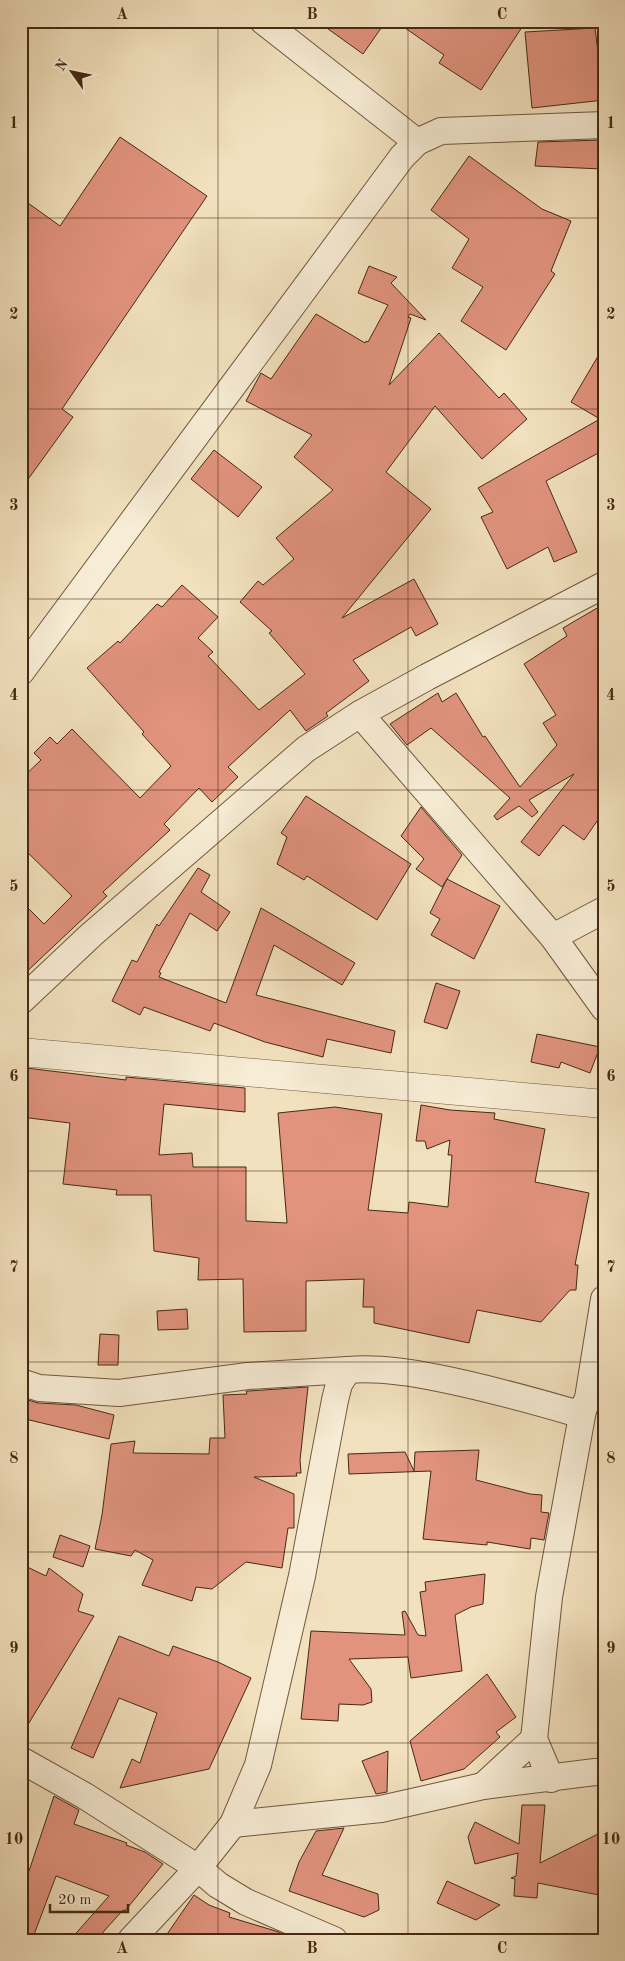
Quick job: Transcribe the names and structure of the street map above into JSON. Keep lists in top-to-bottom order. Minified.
{"scale_bar":"20 m","north":"top left","grid":{"columns":["A","B","C"],"rows":["1","2","3","4","5","6","7","8","9","10"]}}
